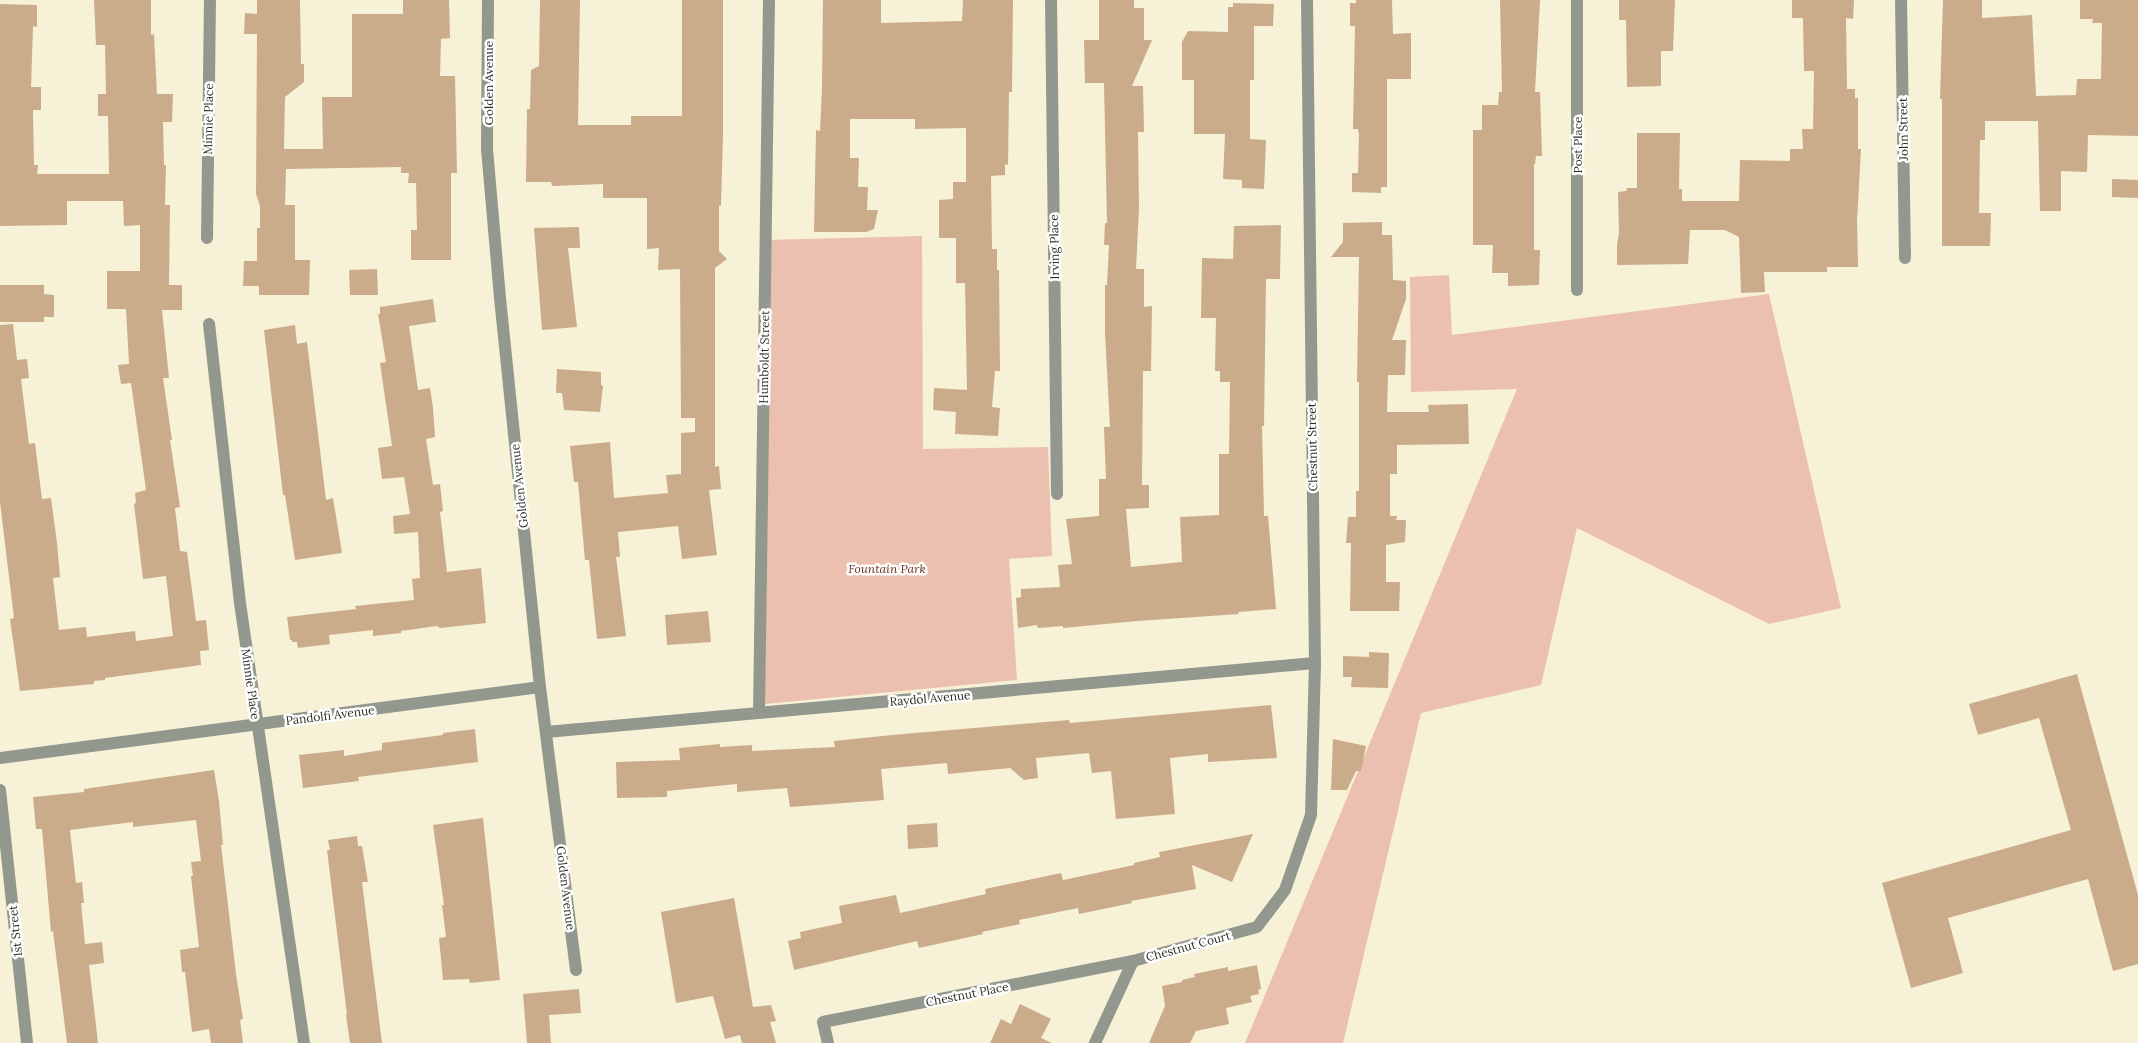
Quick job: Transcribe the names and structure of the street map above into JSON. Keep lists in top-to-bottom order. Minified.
{"streets":{"street":["Golden Avenue","Minnie Place","John Street","Post Place","Irving Place","Humboldt Street","Chestnut Street","Raydol Avenue","Pandolfi Avenue","1st Street","Chestnut Court","Chestnut Place"]},"crossings":[["Golden Avenue","Raydol Avenue"],["Golden Avenue","Pandolfi Avenue"],["Minnie Place","Pandolfi Avenue"],["Humboldt Street","Raydol Avenue"],["Chestnut Street","Raydol Avenue"],["Chestnut Street","Chestnut Court"],["Chestnut Court","Chestnut Place"]],"parks":["Fountain Park"]}
